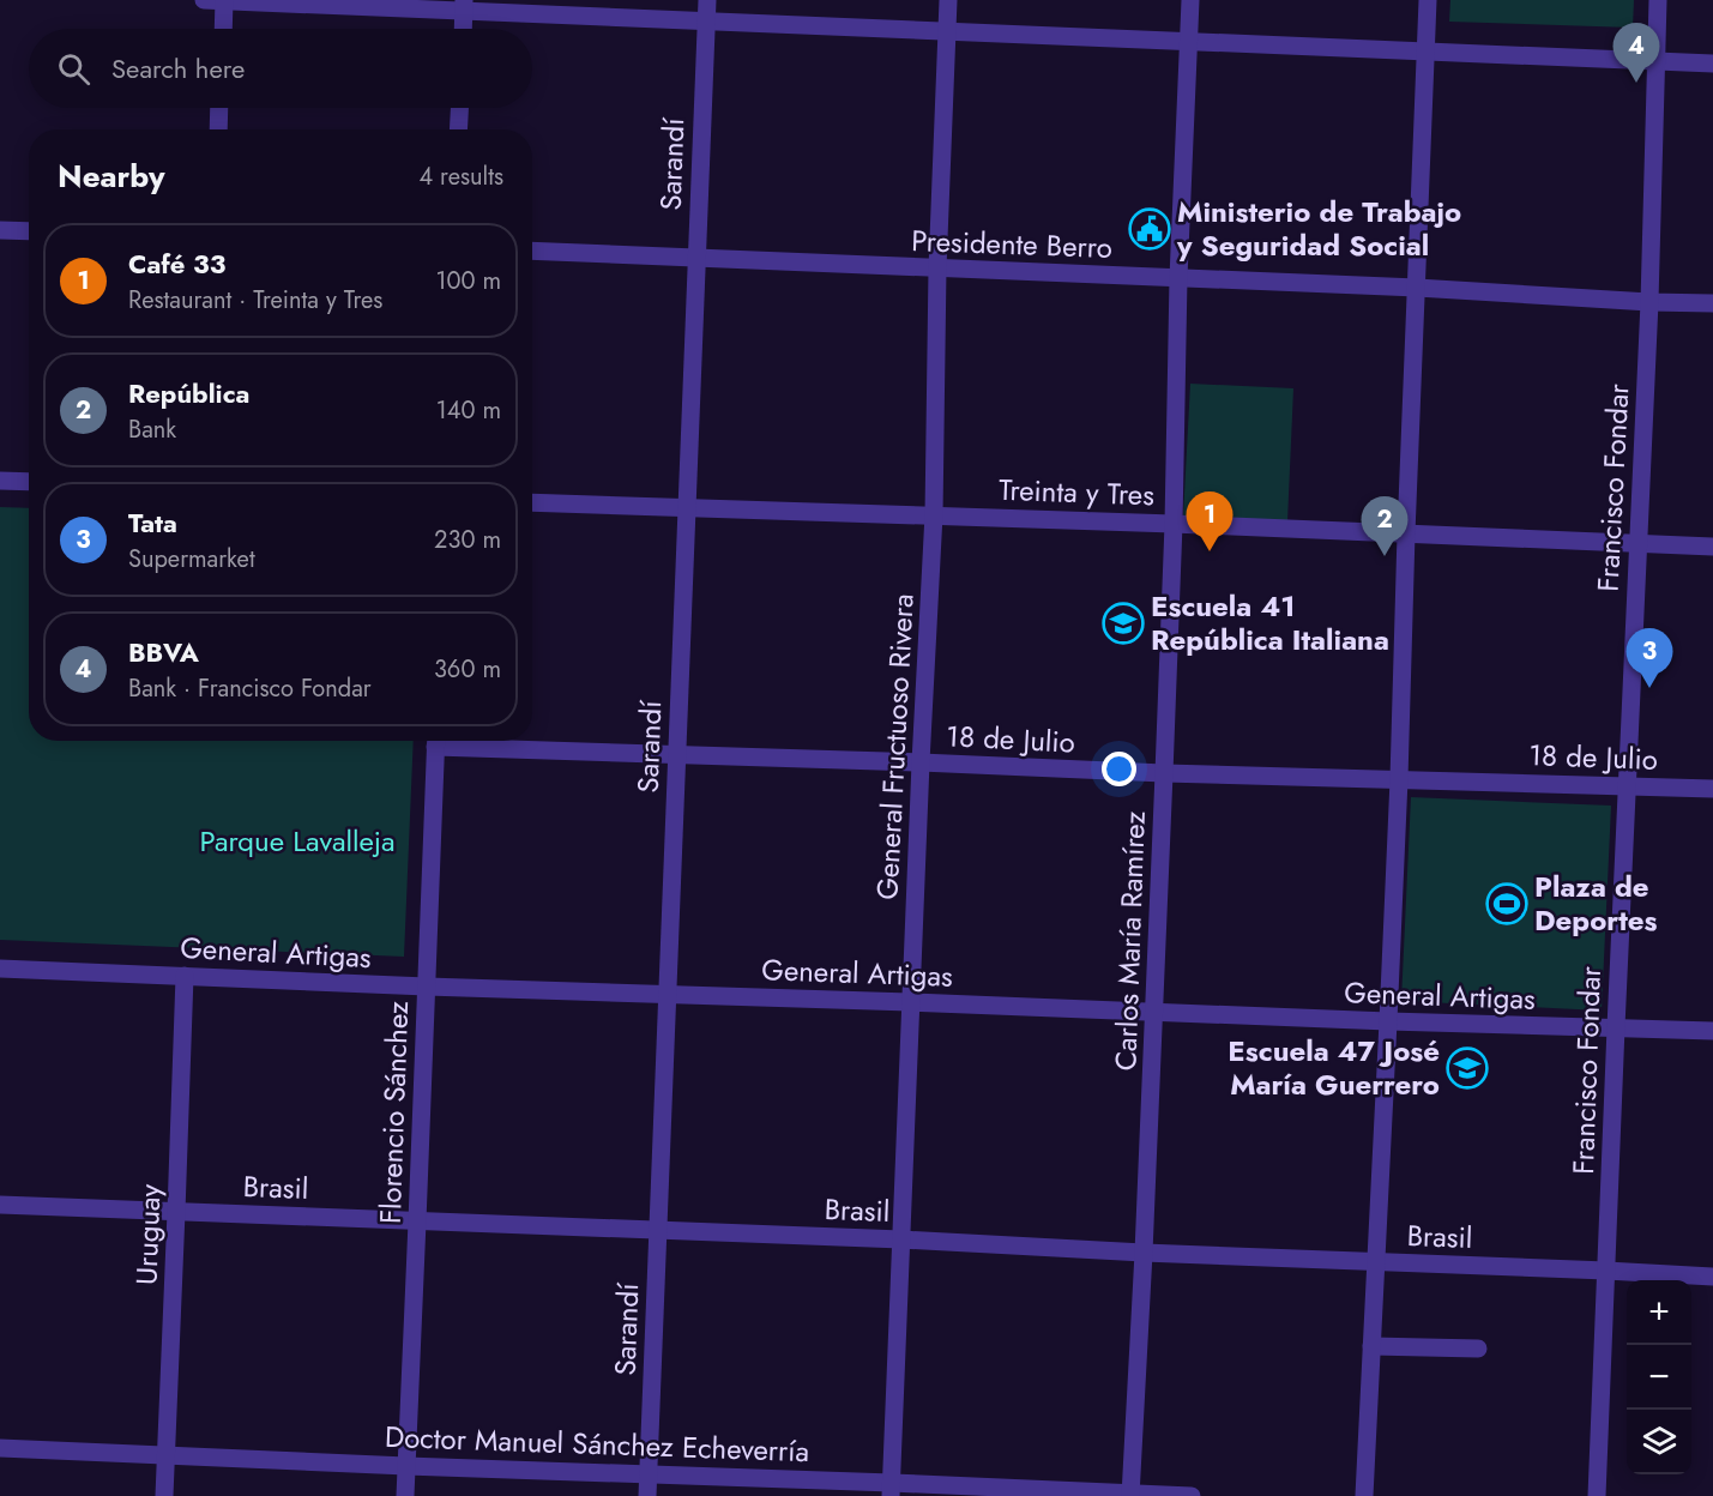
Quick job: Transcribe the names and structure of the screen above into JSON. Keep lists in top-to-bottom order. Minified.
{"streets":{"street":["Sarandí","Presidente Berro","Francisco Fondar","Treinta y Tres","18 de Julio","General Fructuoso Rivera","Carlos María Ramírez","General Artigas","Florencio Sánchez","Brasil","Uruguay","Doctor Manuel Sánchez Echeverría"]},"crossings":[["Sarandí","Presidente Berro"],["Sarandí","Treinta y Tres"],["Sarandí","18 de Julio"],["Sarandí","General Artigas"],["Sarandí","Brasil"],["Sarandí","Doctor Manuel Sánchez Echeverría"],["Presidente Berro","Francisco Fondar"],["Presidente Berro","General Fructuoso Rivera"],["Presidente Berro","Carlos María Ramírez"],["Francisco Fondar","Treinta y Tres"],["Francisco Fondar","18 de Julio"],["Francisco Fondar","General Artigas"],["Francisco Fondar","Brasil"],["Treinta y Tres","General Fructuoso Rivera"],["Treinta y Tres","Carlos María Ramírez"],["18 de Julio","General Fructuoso Rivera"],["18 de Julio","Carlos María Ramírez"],["General Fructuoso Rivera","General Artigas"],["General Fructuoso Rivera","Brasil"],["General Fructuoso Rivera","Doctor Manuel Sánchez Echeverría"],["Carlos María Ramírez","General Artigas"],["Carlos María Ramírez","Brasil"],["Carlos María Ramírez","Doctor Manuel Sánchez Echeverría"],["General Artigas","Florencio Sánchez"],["General Artigas","Uruguay"],["Florencio Sánchez","Brasil"],["Florencio Sánchez","Doctor Manuel Sánchez Echeverría"],["Brasil","Uruguay"],["Uruguay","Doctor Manuel Sánchez Echeverría"]],"parks":["Parque Lavalleja"],"places":{"public building":["Ministerio de Trabajo y Seguridad Social"],"school or university":["Escuela 41 República Italiana","Escuela 47 José María Guerrero"],"sports":["Plaza de Deportes"]},"page":{"pins":["4","1","2","3"],"search":"Search here","heading":["Nearby","4 results"],"list":[{"mark":"1","name":"Café 33","note":"Restaurant · Treinta y Tres","value":"100 m"},{"mark":"2","name":"República","note":"Bank","value":"140 m"},{"mark":"3","name":"Tata","note":"Supermarket","value":"230 m"},{"mark":"4","name":"BBVA","note":"Bank · Francisco Fondar","value":"360 m"}],"map_buttons":["+","−"]}}
